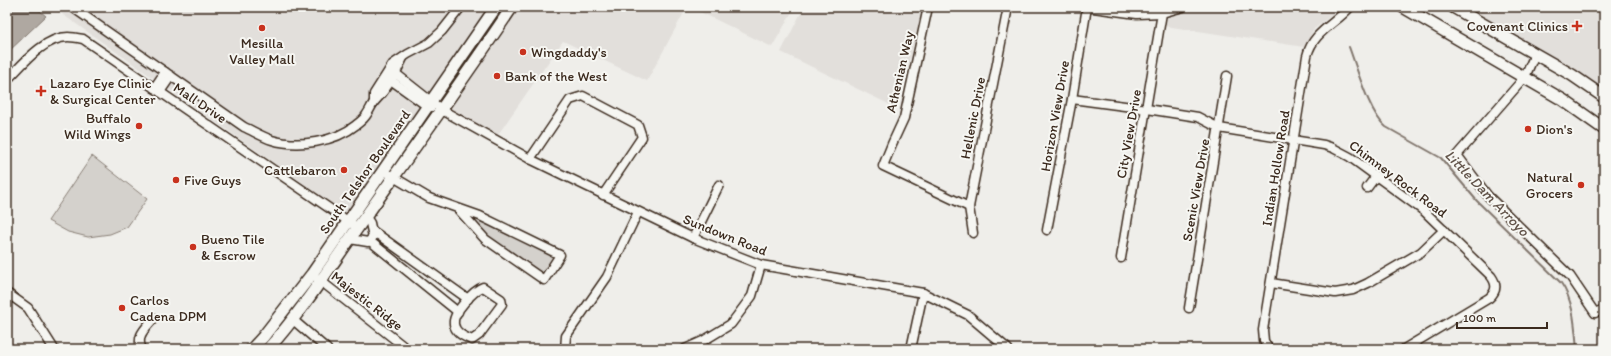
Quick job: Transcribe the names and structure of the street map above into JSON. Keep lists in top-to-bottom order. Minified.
{"streets":{"main road":["South Telshor Boulevard"],"street":["Athenian Way","Mall Drive","Horizon View Drive","Hellenic Drive","City View Drive","Indian Hollow Road","Chimney Rock Road","Scenic View Drive","Sundown Road","Majestic Ridge"]},"crossings":[["Athenian Way","Hellenic Drive"],["Mall Drive","South Telshor Boulevard"],["Horizon View Drive","Chimney Rock Road"],["City View Drive","Chimney Rock Road"],["Indian Hollow Road","Chimney Rock Road"],["South Telshor Boulevard","Sundown Road"],["South Telshor Boulevard","Majestic Ridge"],["Chimney Rock Road","Scenic View Drive"]],"water":["Little Dam Arroyo"],"places":{"health":["Covenant Clinics","Lazaro Eye Clinic & Surgical Center"],"other":["Mesilla Valley Mall","Wingdaddy's","Bank of the West","Buffalo Wild Wings","Dion's","Cattlebaron","Five Guys","Natural Grocers","Bueno Tile & Escrow","Carlos Cadena DPM"]},"scale_bar":"100 m"}
